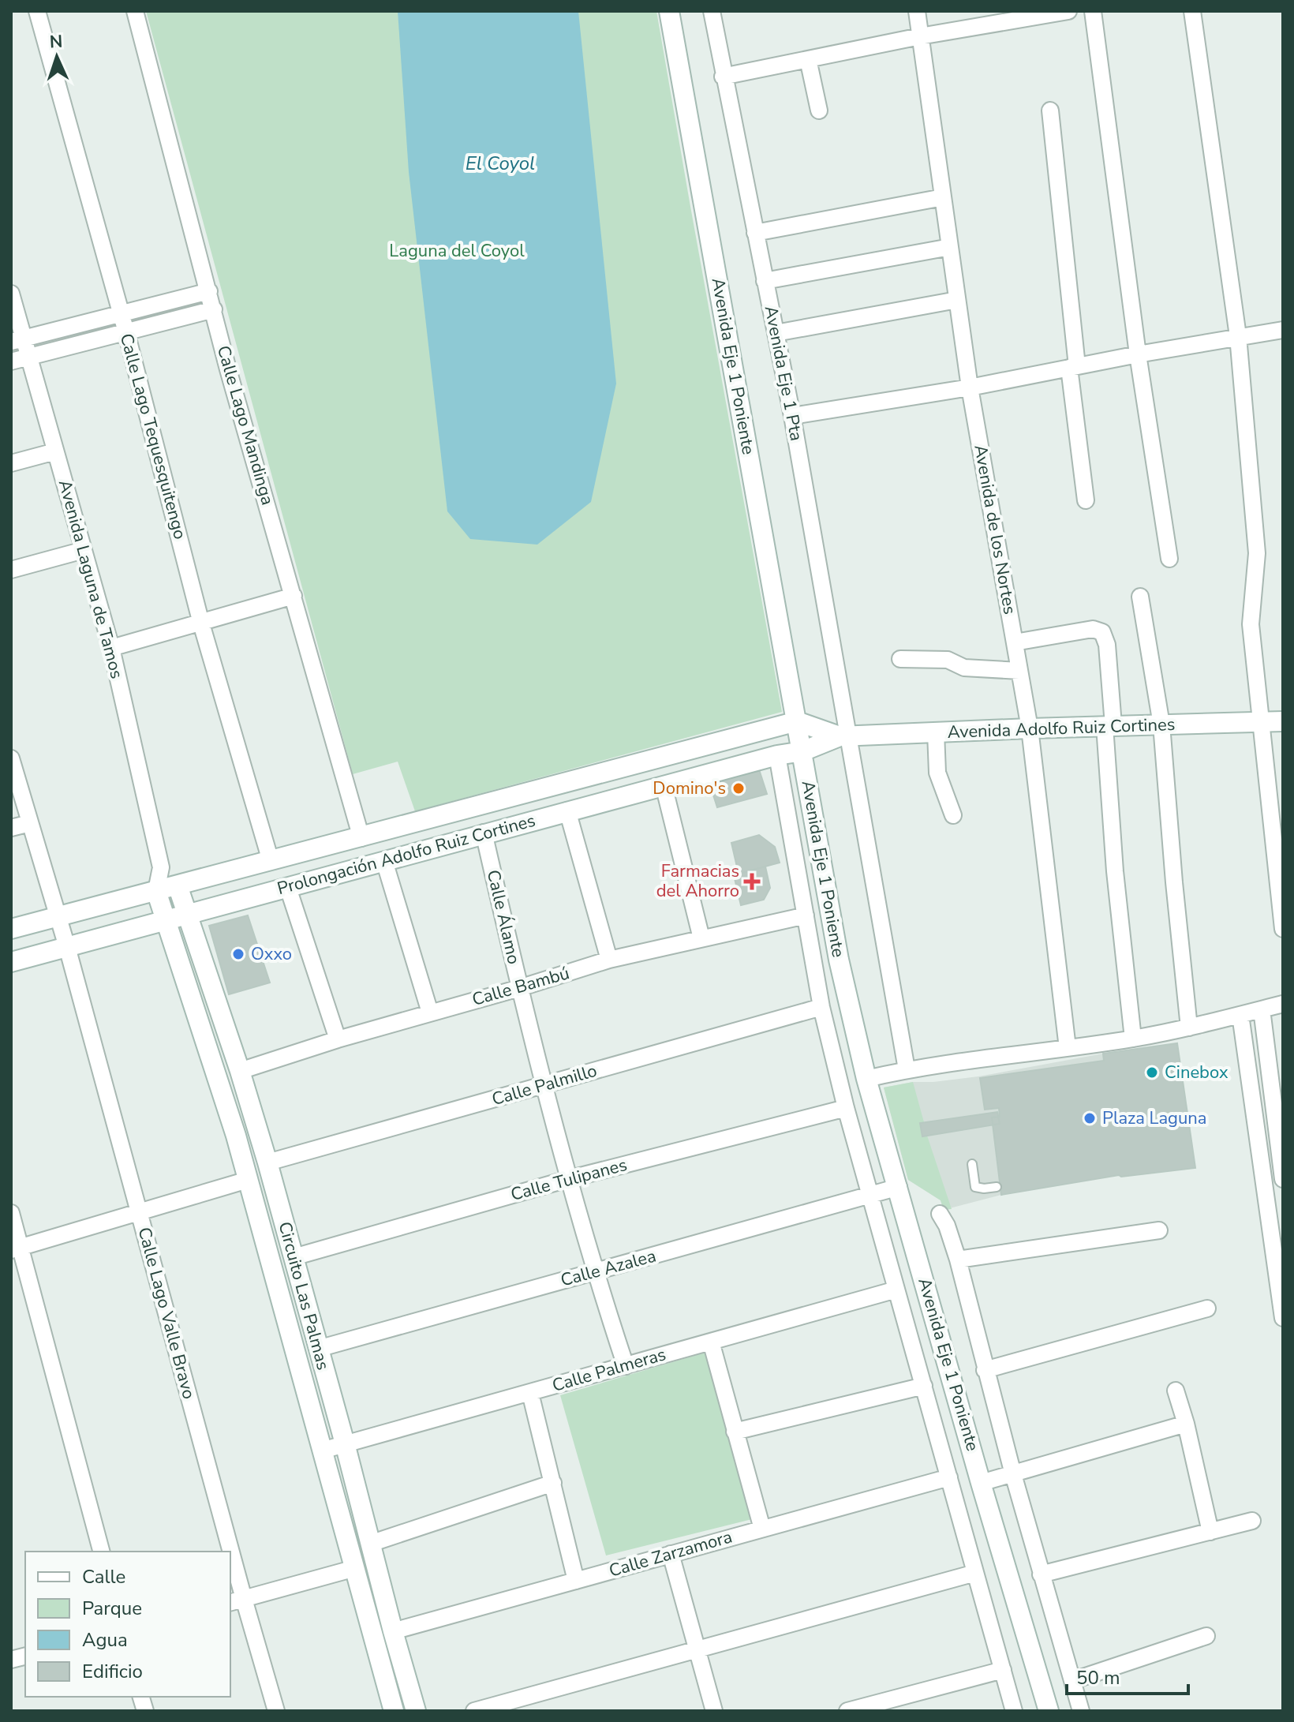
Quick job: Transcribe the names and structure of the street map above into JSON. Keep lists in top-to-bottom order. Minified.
{"streets":{"street":["Avenida Eje 1 Poniente","Avenida Eje 1 Pta","Calle Lago Mandinga","Calle Lago Tequesquitengo","Avenida de los Nortes","Avenida Laguna de Tamos","Avenida Adolfo Ruiz Cortines","Prolongación Adolfo Ruiz Cortines","Calle Álamo","Calle Bambú","Calle Palmillo","Calle Tulipanes","Calle Azalea","Circuito Las Palmas","Calle Lago Valle Bravo","Calle Palmeras","Calle Zarzamora"]},"crossings":[["Avenida Eje 1 Poniente","Avenida Adolfo Ruiz Cortines"],["Avenida Eje 1 Poniente","Prolongación Adolfo Ruiz Cortines"],["Avenida Eje 1 Poniente","Calle Bambú"],["Avenida Eje 1 Poniente","Calle Palmillo"],["Avenida Eje 1 Poniente","Calle Tulipanes"],["Avenida Eje 1 Poniente","Calle Azalea"],["Avenida Eje 1 Poniente","Calle Palmeras"],["Avenida Eje 1 Poniente","Calle Zarzamora"],["Avenida Eje 1 Pta","Avenida Adolfo Ruiz Cortines"],["Calle Lago Mandinga","Prolongación Adolfo Ruiz Cortines"],["Calle Lago Tequesquitengo","Prolongación Adolfo Ruiz Cortines"],["Avenida de los Nortes","Avenida Adolfo Ruiz Cortines"],["Avenida Laguna de Tamos","Prolongación Adolfo Ruiz Cortines"],["Avenida Laguna de Tamos","Circuito Las Palmas"],["Avenida Adolfo Ruiz Cortines","Prolongación Adolfo Ruiz Cortines"],["Prolongación Adolfo Ruiz Cortines","Calle Álamo"],["Prolongación Adolfo Ruiz Cortines","Circuito Las Palmas"],["Prolongación Adolfo Ruiz Cortines","Calle Lago Valle Bravo"],["Calle Álamo","Calle Bambú"],["Calle Álamo","Calle Palmillo"],["Calle Álamo","Calle Tulipanes"],["Calle Álamo","Calle Azalea"],["Calle Álamo","Calle Palmeras"],["Calle Bambú","Circuito Las Palmas"],["Calle Palmillo","Circuito Las Palmas"],["Calle Tulipanes","Circuito Las Palmas"],["Calle Azalea","Circuito Las Palmas"],["Circuito Las Palmas","Calle Palmeras"],["Circuito Las Palmas","Calle Zarzamora"]],"water":["El Coyol"],"parks":["Laguna del Coyol"],"places":{"other":["Domino's","Oxxo","Cinebox","Plaza Laguna"],"health":["Farmacias del Ahorro"]},"legend":["Calle","Parque","Agua","Edificio"],"scale_bar":"50 m","north":"top"}
